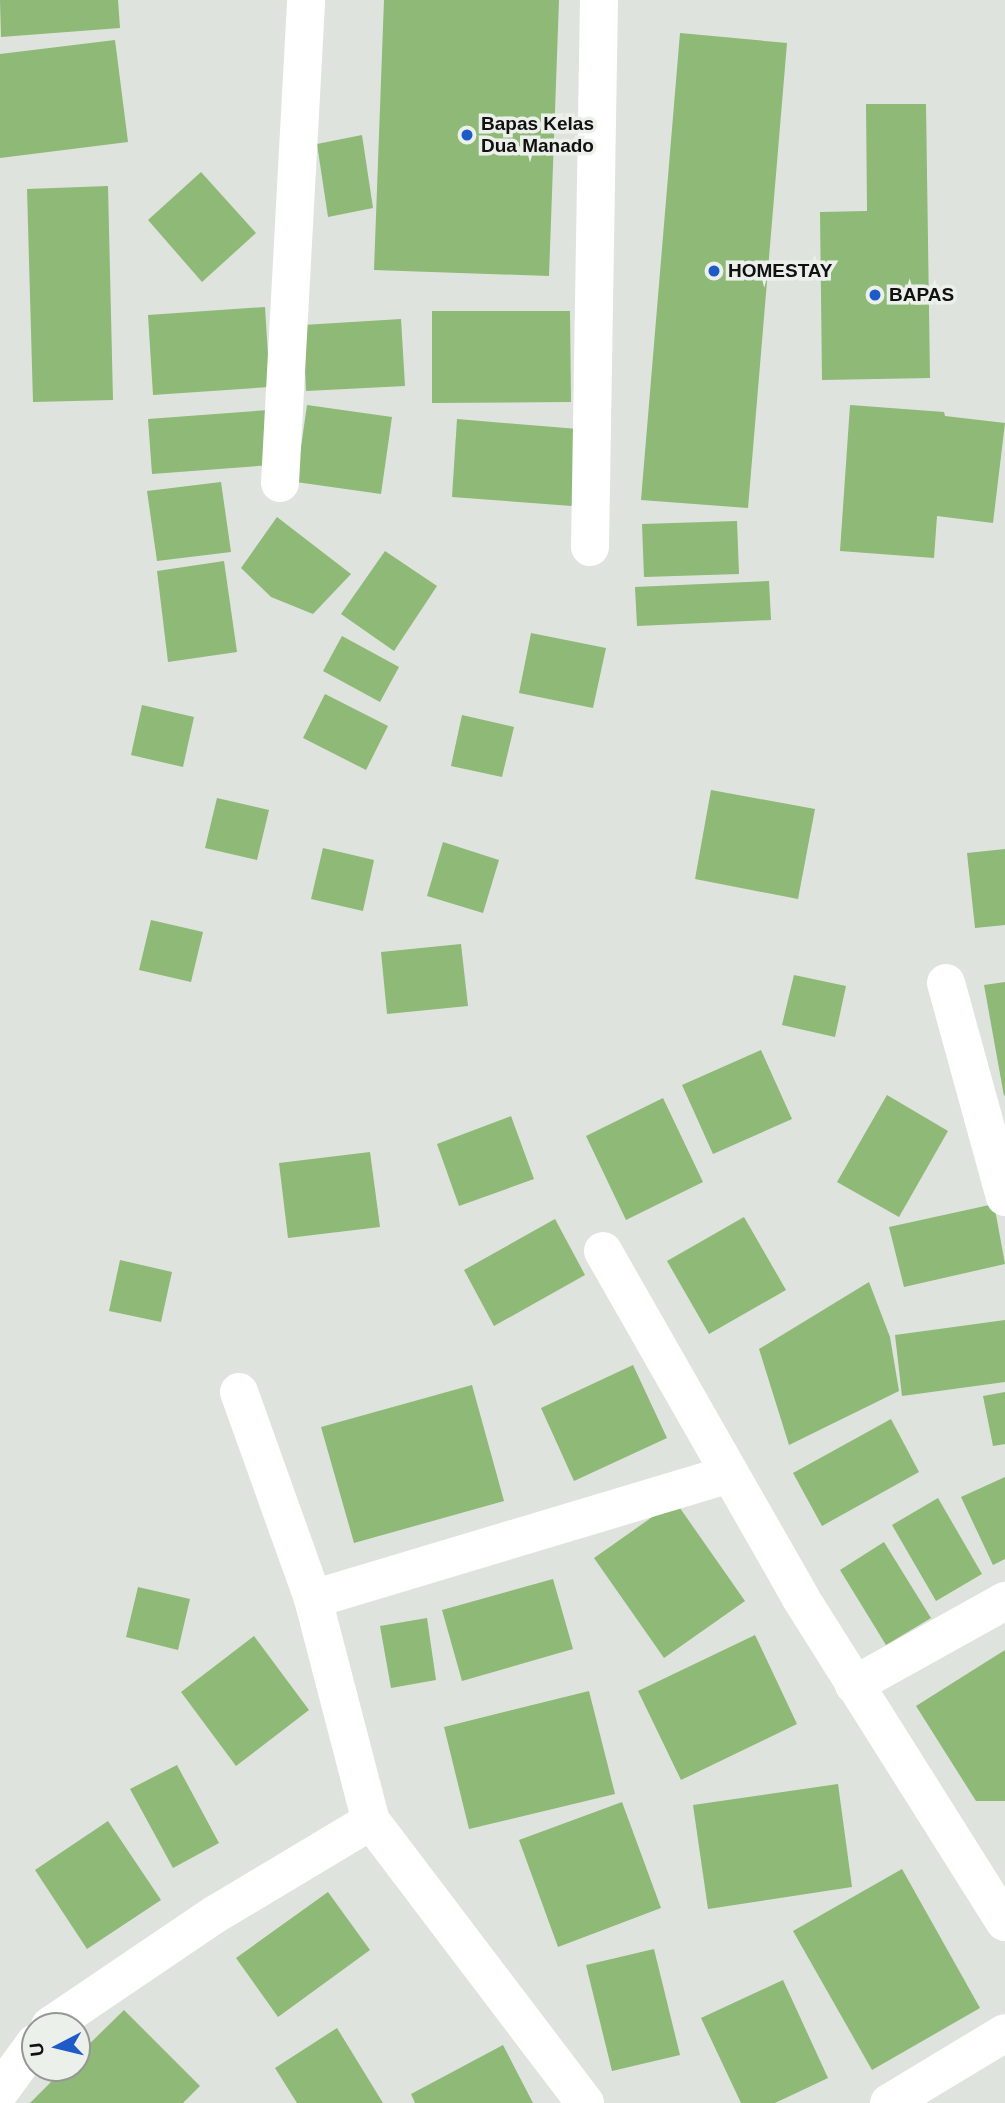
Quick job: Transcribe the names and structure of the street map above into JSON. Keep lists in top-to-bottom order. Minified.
{"places":["Bapas Kelas Dua Manado","HOMESTAY","BAPAS"],"north":"left"}
